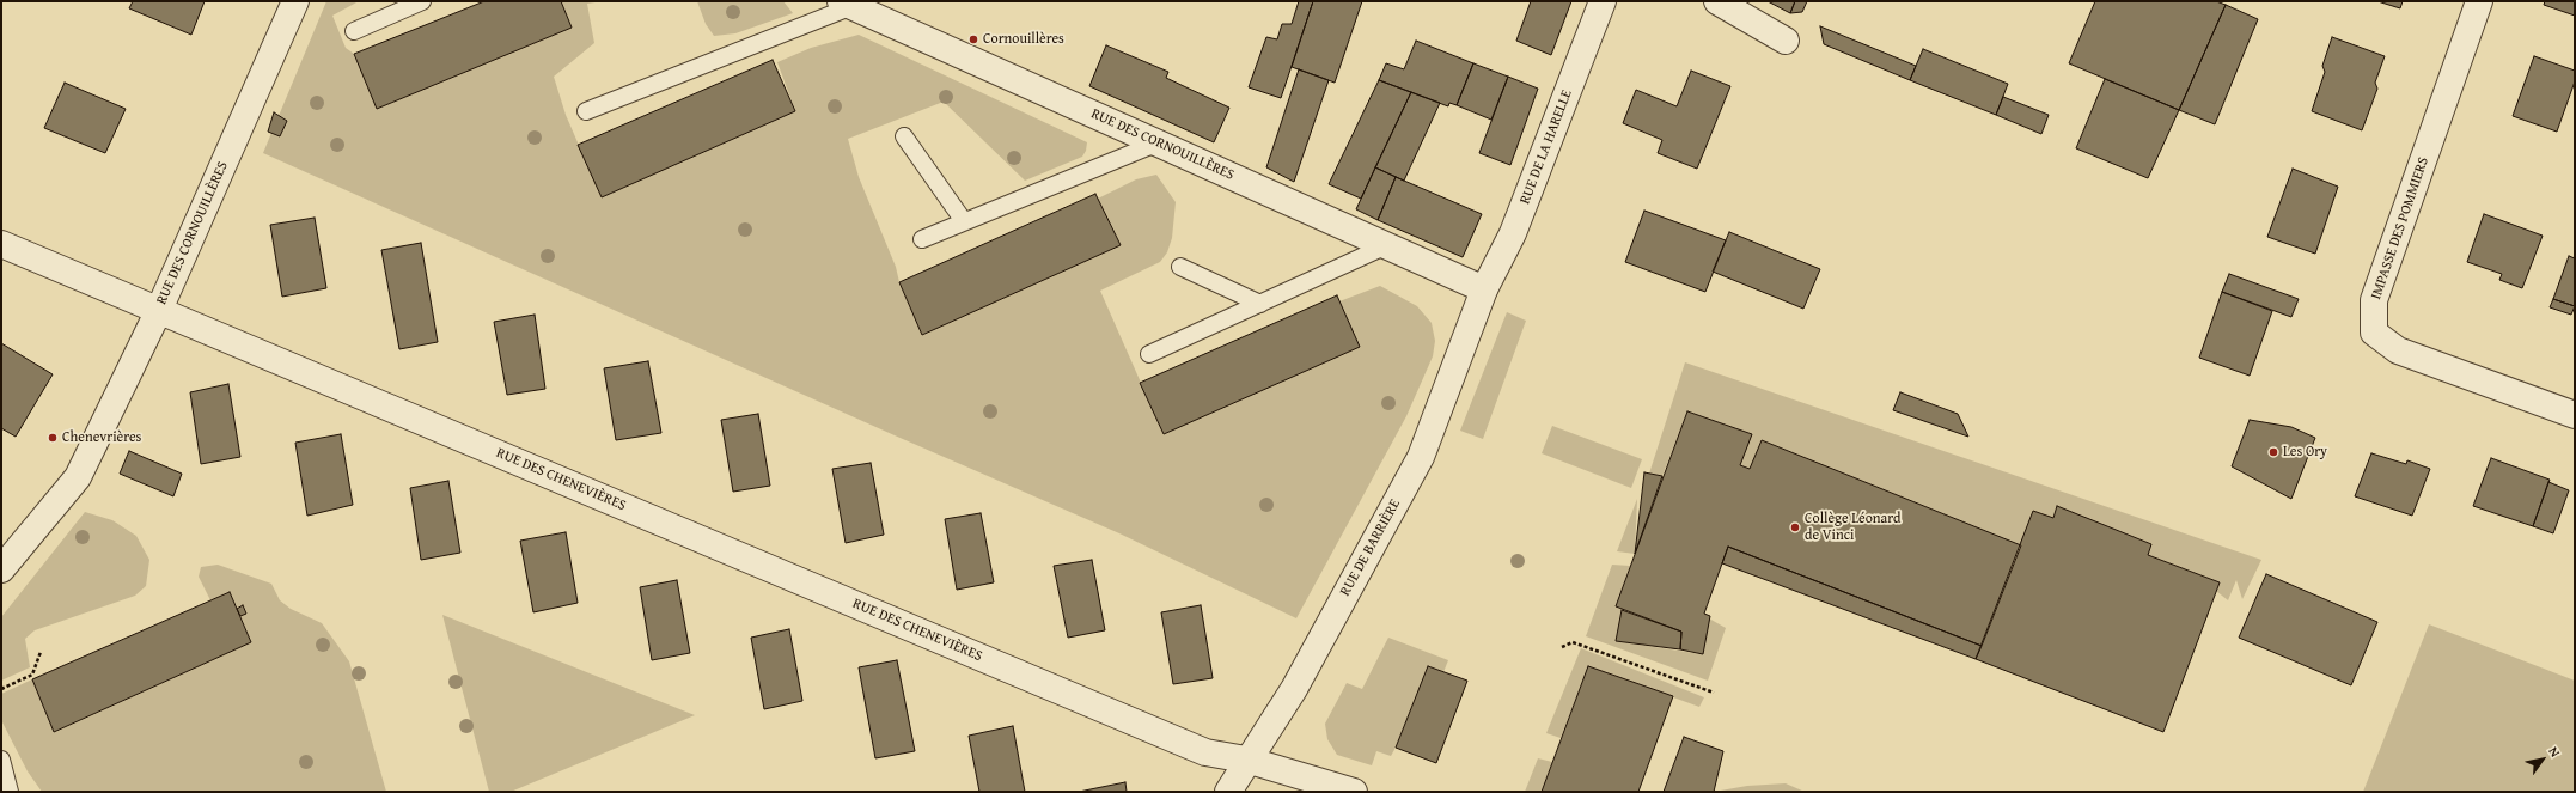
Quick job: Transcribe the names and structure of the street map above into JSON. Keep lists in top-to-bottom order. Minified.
{"streets":{"street":["RUE DES CORNOUILLÈRES","RUE DE LA HARELLE","IMPASSE DES POMMIERS","RUE DES CHENEVIÈRES","RUE DE BARRIÈRE"]},"crossings":[["RUE DES CORNOUILLÈRES","RUE DE LA HARELLE"],["RUE DES CORNOUILLÈRES","RUE DES CHENEVIÈRES"],["RUE DES CORNOUILLÈRES","RUE DE BARRIÈRE"],["RUE DE LA HARELLE","RUE DE BARRIÈRE"],["RUE DES CHENEVIÈRES","RUE DE BARRIÈRE"]],"places":["Cornouillères","Chenevrières","Les Ory","Collège Léonard de Vinci"],"north":"top right"}
